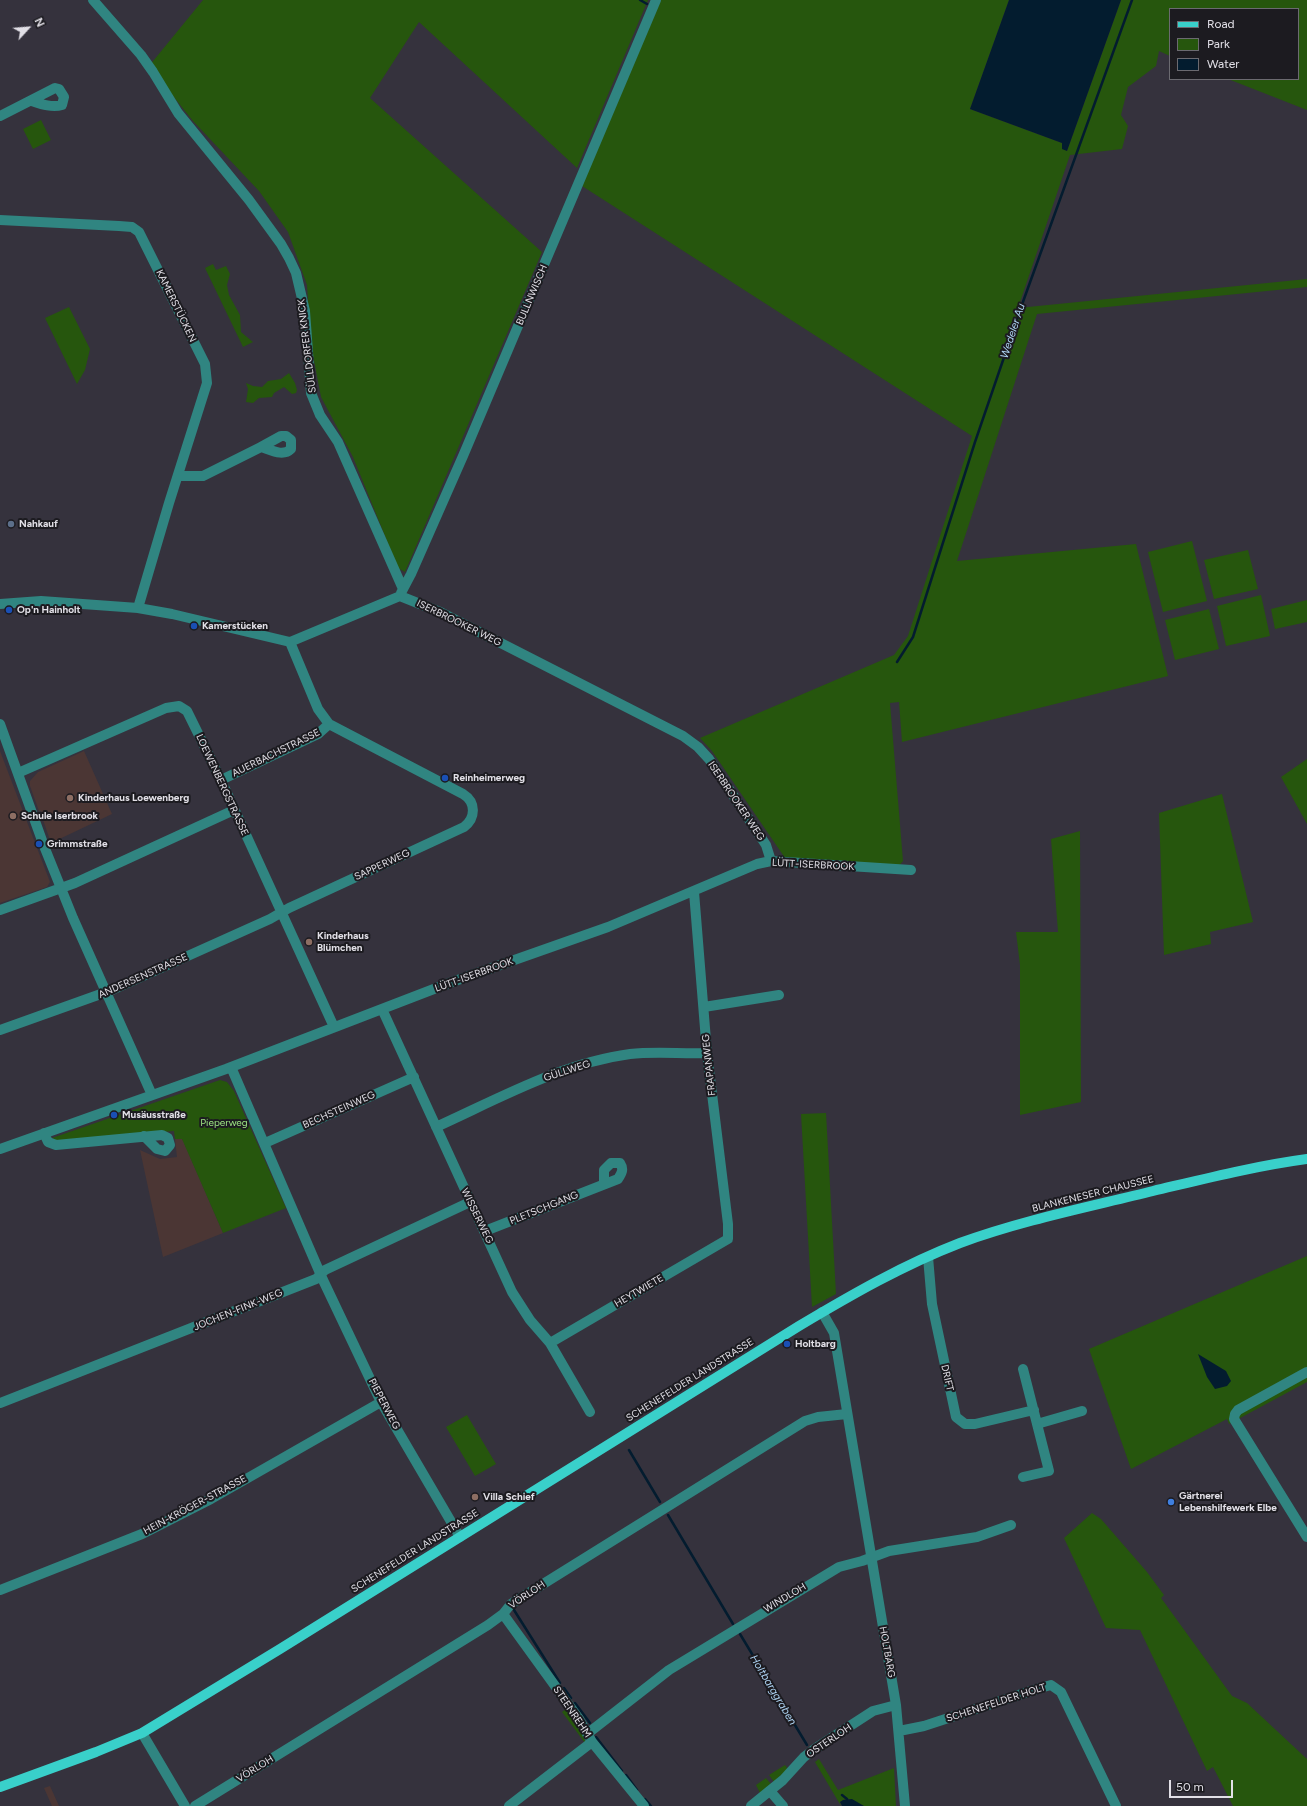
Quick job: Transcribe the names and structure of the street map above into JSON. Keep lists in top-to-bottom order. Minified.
{"streets":{"main road":["BLANKENESER CHAUSSEE","SCHENEFELDER LANDSTRASSE"],"street":["BULLNWISCH","KAMERSTÜCKEN","SÜLLDORFER KNICK","ISERBROOKER WEG","AUERBACHSTRASSE","LOEWENBERGSTRASSE","SAPPERWEG","LÜTT-ISERBROOK","ANDERSENSTRASSE","FRAPANWEG","GÜLLWEG","BECHSTEINWEG","PLETSCHGANG","WISSERWEG","HEYTWIETE","JOCHEN-FINK-WEG","DRIFT","PIEPERWEG","HEIN-KRÖGER-STRASSE","VÖRLOH","WINDLOH","HOLTBARG","SCHENEFELDER HOLT","STEENREHM","OSTERLOH"]},"crossings":[["BULLNWISCH","SÜLLDORFER KNICK"],["BULLNWISCH","ISERBROOKER WEG"],["SÜLLDORFER KNICK","ISERBROOKER WEG"],["ISERBROOKER WEG","LÜTT-ISERBROOK"],["AUERBACHSTRASSE","LOEWENBERGSTRASSE"],["AUERBACHSTRASSE","SAPPERWEG"],["LOEWENBERGSTRASSE","SAPPERWEG"],["LOEWENBERGSTRASSE","LÜTT-ISERBROOK"],["LOEWENBERGSTRASSE","ANDERSENSTRASSE"],["SAPPERWEG","ANDERSENSTRASSE"],["LÜTT-ISERBROOK","FRAPANWEG"],["LÜTT-ISERBROOK","WISSERWEG"],["LÜTT-ISERBROOK","PIEPERWEG"],["FRAPANWEG","GÜLLWEG"],["FRAPANWEG","HEYTWIETE"],["GÜLLWEG","WISSERWEG"],["BECHSTEINWEG","WISSERWEG"],["BECHSTEINWEG","PIEPERWEG"],["BLANKENESER CHAUSSEE","DRIFT"],["BLANKENESER CHAUSSEE","SCHENEFELDER LANDSTRASSE"],["PLETSCHGANG","WISSERWEG"],["WISSERWEG","HEYTWIETE"],["WISSERWEG","JOCHEN-FINK-WEG"],["JOCHEN-FINK-WEG","PIEPERWEG"],["SCHENEFELDER LANDSTRASSE","PIEPERWEG"],["SCHENEFELDER LANDSTRASSE","HOLTBARG"],["PIEPERWEG","HEIN-KRÖGER-STRASSE"],["VÖRLOH","HOLTBARG"],["VÖRLOH","STEENREHM"],["WINDLOH","HOLTBARG"],["WINDLOH","STEENREHM"],["HOLTBARG","SCHENEFELDER HOLT"],["HOLTBARG","OSTERLOH"]],"water":["Wedeler Au","Holtbarggraben"],"parks":["Pieperweg"],"places":["Nahkauf","Op'n Hainholt","Kamerstücken","Reinheimerweg","Kinderhaus Loewenberg","Schule Iserbrook","Grimmstraße","Kinderhaus Blümchen","Musäusstraße","Holtbarg","Villa Schief","Gärtnerei Lebenshilfewerk Elbe"],"legend":["Road","Park","Water"],"scale_bar":"50 m","north":"top right"}
